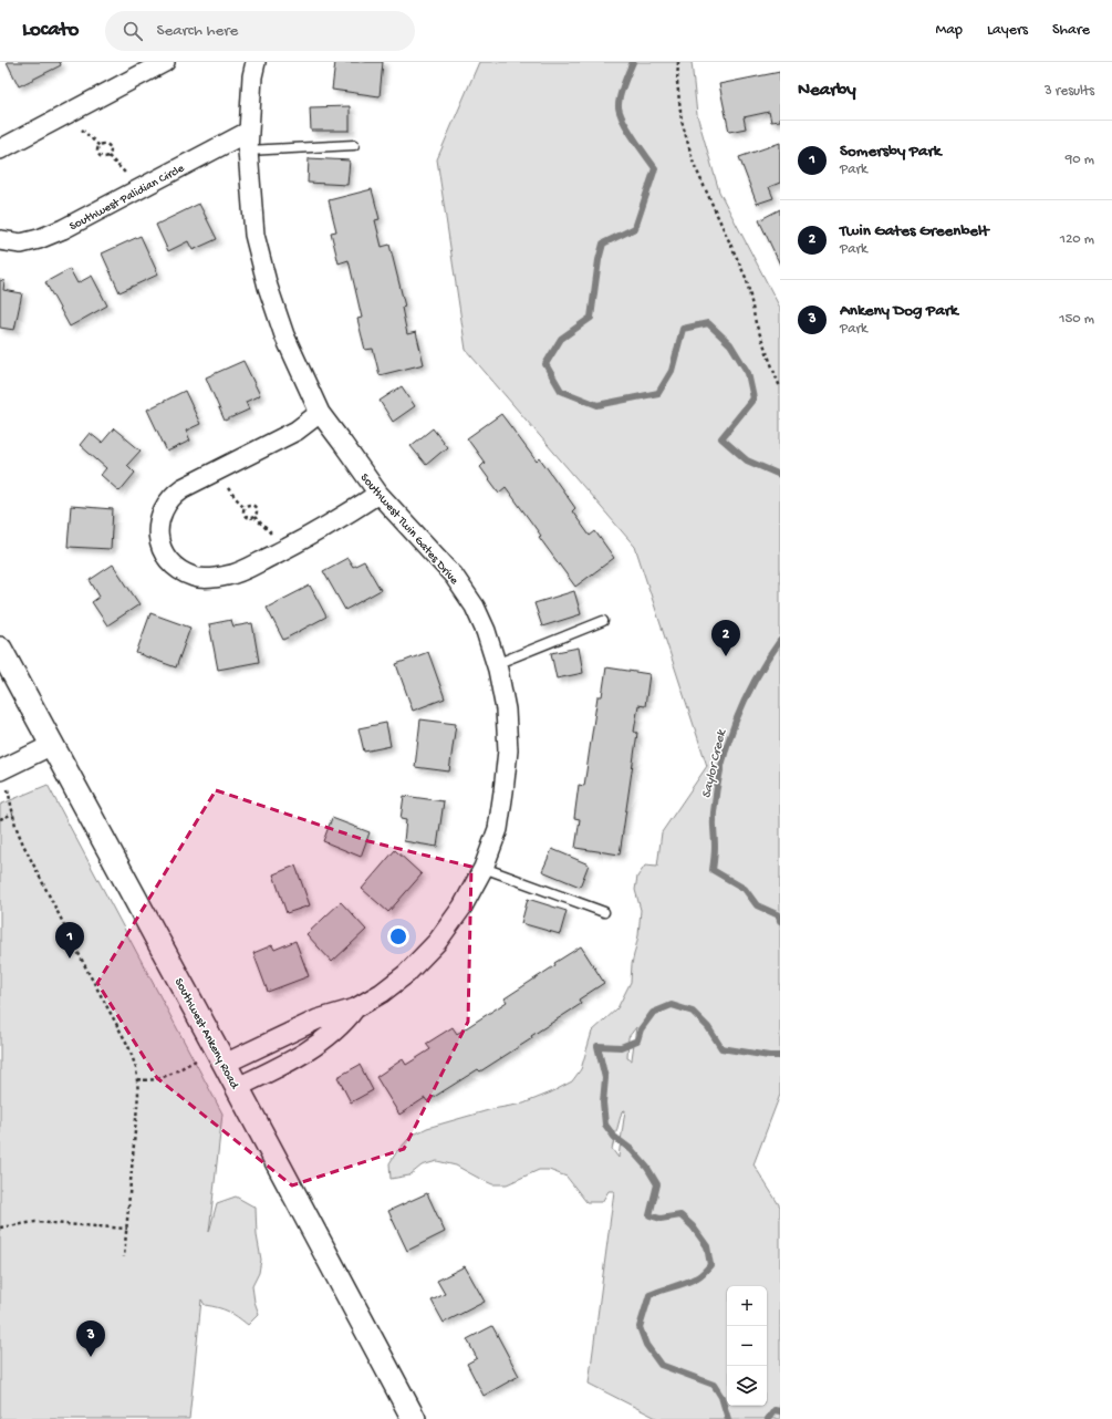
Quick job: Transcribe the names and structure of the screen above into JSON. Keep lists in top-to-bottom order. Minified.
{"streets":{"street":["Southwest Palidian Circle","Southwest Twin Gates Drive","Southwest Ankeny Road"]},"crossings":[["Southwest Palidian Circle","Southwest Twin Gates Drive"],["Southwest Twin Gates Drive","Southwest Ankeny Road"]],"water":["Saylor Creek"],"page":{"header":"Locato","search":"Search here","nav":["Map","Layers","Share"],"heading":["Nearby","3 results"],"list":[{"mark":"1","name":"Somersby Park","note":"Park","value":"90 m"},{"mark":"2","name":"Twin Gates Greenbelt","note":"Park","value":"120 m"},{"mark":"3","name":"Ankeny Dog Park","note":"Park","value":"150 m"}],"pins":["2","1","3"],"map_buttons":["+","−"]}}
